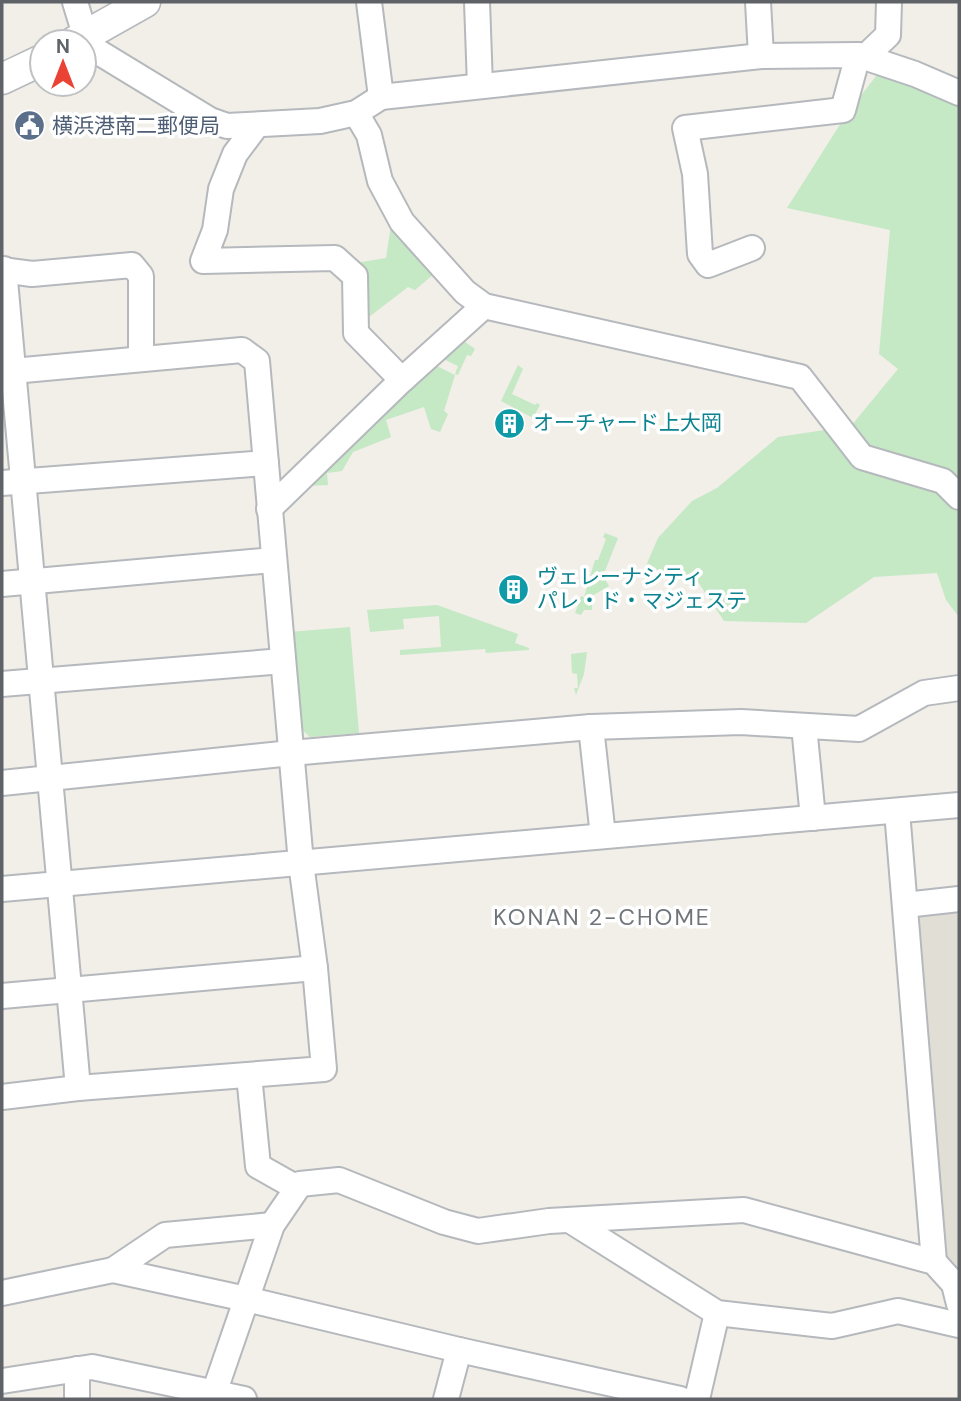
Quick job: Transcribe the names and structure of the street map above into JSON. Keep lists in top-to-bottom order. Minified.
{"districts":["KONAN 2-CHOME"],"places":{"public building":["横浜港南二郵便局"],"building":["オーチャード上大岡","ヴェレーナシティ パレ・ド・マジェステ"]},"north":"top"}
